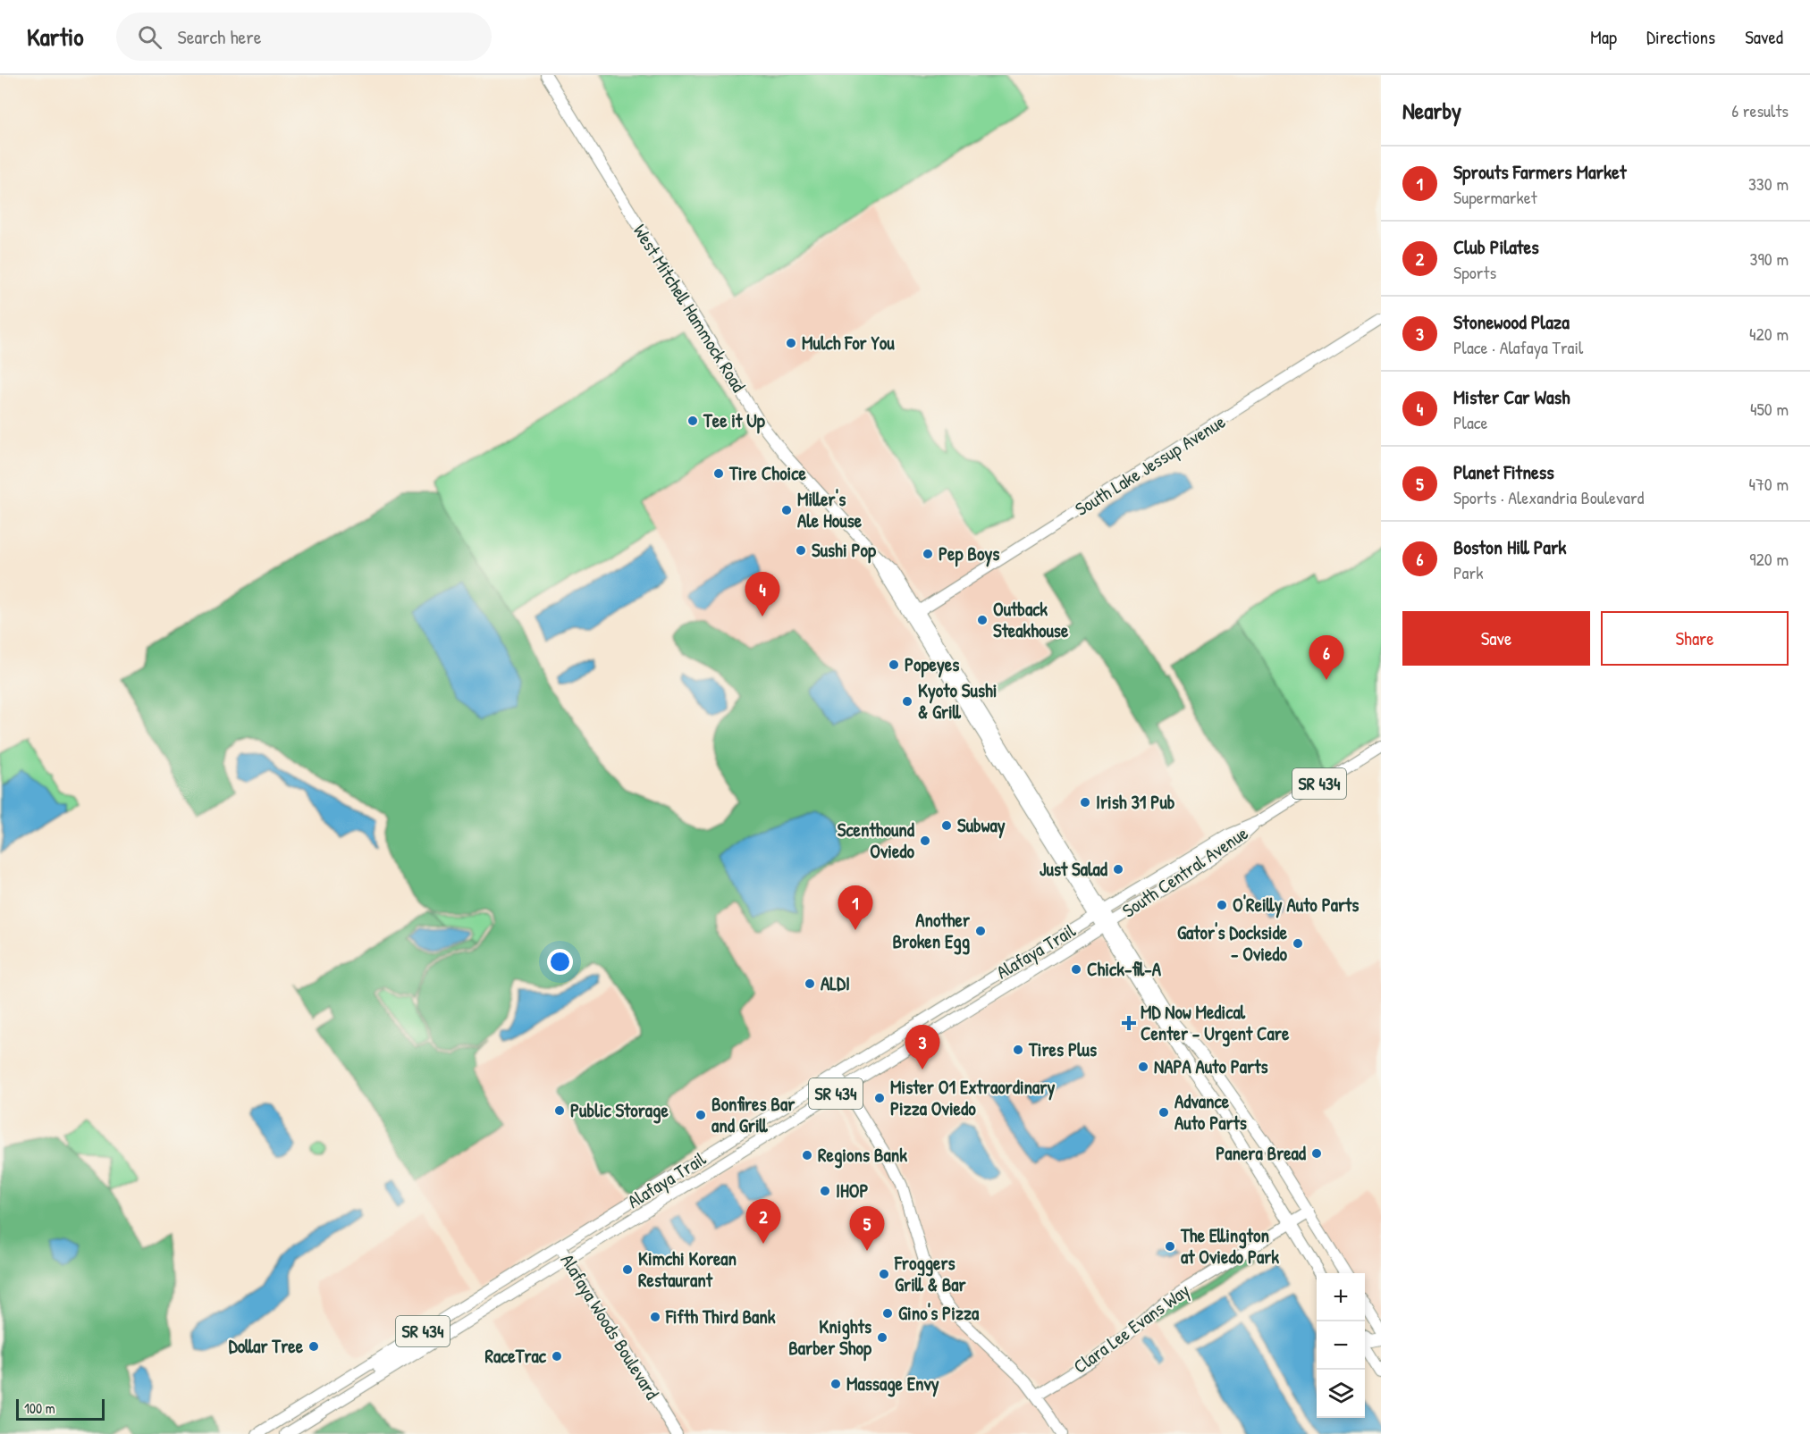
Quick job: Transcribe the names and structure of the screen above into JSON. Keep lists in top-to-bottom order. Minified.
{"streets":{"main road":["West Mitchell Hammock Road","South Lake Jessup Avenue","SR 434","South Central Avenue","Alafaya Trail","Alafaya Woods Boulevard","Clara Lee Evans Way"]},"crossings":[["West Mitchell Hammock Road","South Lake Jessup Avenue"],["West Mitchell Hammock Road","South Central Avenue"],["West Mitchell Hammock Road","Alafaya Trail"],["South Central Avenue","Alafaya Trail"],["Alafaya Trail","Alafaya Woods Boulevard"]],"places":{"other":["Mulch For You","Tee it Up","Tire Choice","Miller's Ale House","Sushi Pop","Pep Boys","Outback Steakhouse","Popeyes","Kyoto Sushi & Grill","Irish 31 Pub","Subway","Scenthound Oviedo","Just Salad","O'Reilly Auto Parts","Another Broken Egg","Gator's Dockside - Oviedo","Chick-fil-A","ALDI","Tires Plus","NAPA Auto Parts","Mister O1 Extraordinary Pizza Oviedo","Public Storage","Advance Auto Parts","Bonfires Bar and Grill","Panera Bread","Regions Bank","IHOP","The Ellington at Oviedo Park","Kimchi Korean Restaurant","Froggers Grill & Bar","Gino's Pizza","Fifth Third Bank","Knights Barber Shop","Dollar Tree","RaceTrac","Massage Envy"],"health":["MD Now Medical Center - Urgent Care"]},"scale_bar":"100 m","page":{"header":"Kartio","search":"Search here","nav":["Map","Directions","Saved"],"heading":["Nearby","6 results"],"list":[{"mark":"1","name":"Sprouts Farmers Market","note":"Supermarket","value":"330 m"},{"mark":"2","name":"Club Pilates","note":"Sports","value":"390 m"},{"mark":"3","name":"Stonewood Plaza","note":"Place · Alafaya Trail","value":"420 m"},{"mark":"4","name":"Mister Car Wash","note":"Place","value":"450 m"},{"mark":"5","name":"Planet Fitness","note":"Sports · Alexandria Boulevard","value":"470 m"},{"mark":"6","name":"Boston Hill Park","note":"Park","value":"920 m"}],"pins":["4","6","1","3","2","5"],"buttons":["Save","Share"],"map_buttons":["+","−"],"scale":"100 m"}}
